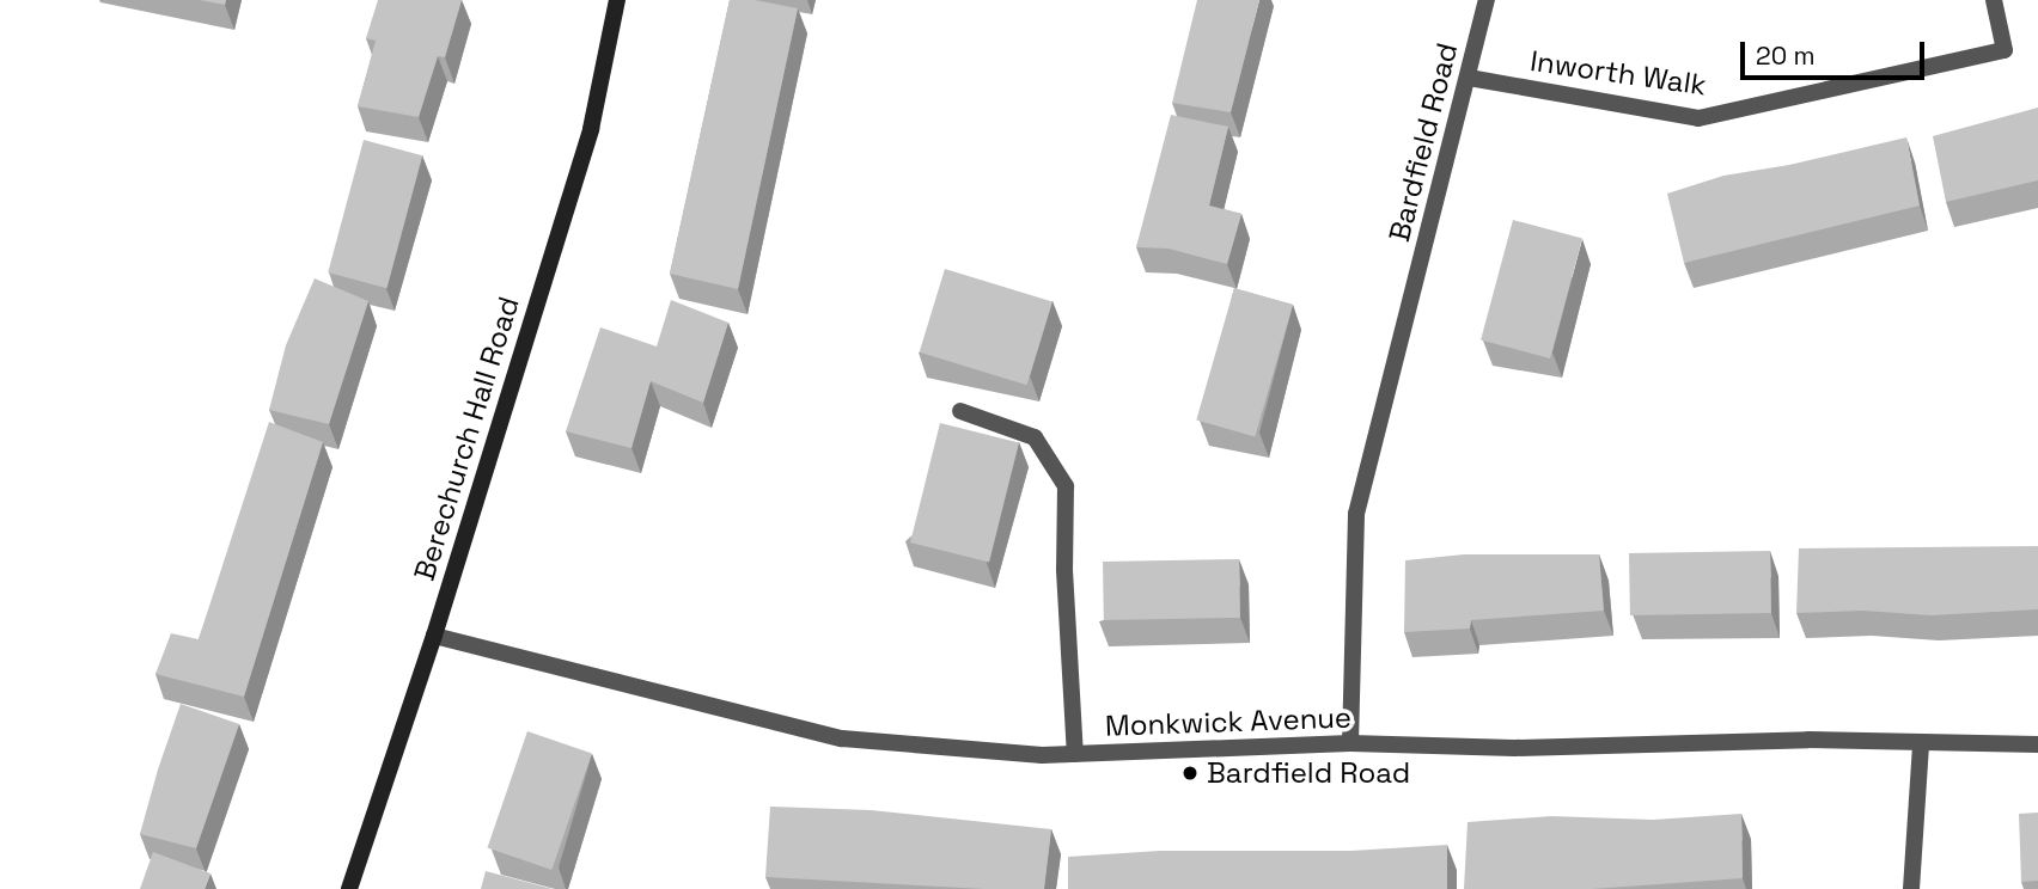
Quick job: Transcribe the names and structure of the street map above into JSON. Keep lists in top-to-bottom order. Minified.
{"streets":{"street":["Inworth Walk","Bardfield Road","Berechurch Hall Road","Monkwick Avenue"]},"crossings":[["Inworth Walk","Bardfield Road"],["Bardfield Road","Monkwick Avenue"],["Berechurch Hall Road","Monkwick Avenue"]],"places":["Bardfield Road"],"scale_bar":"20 m"}
